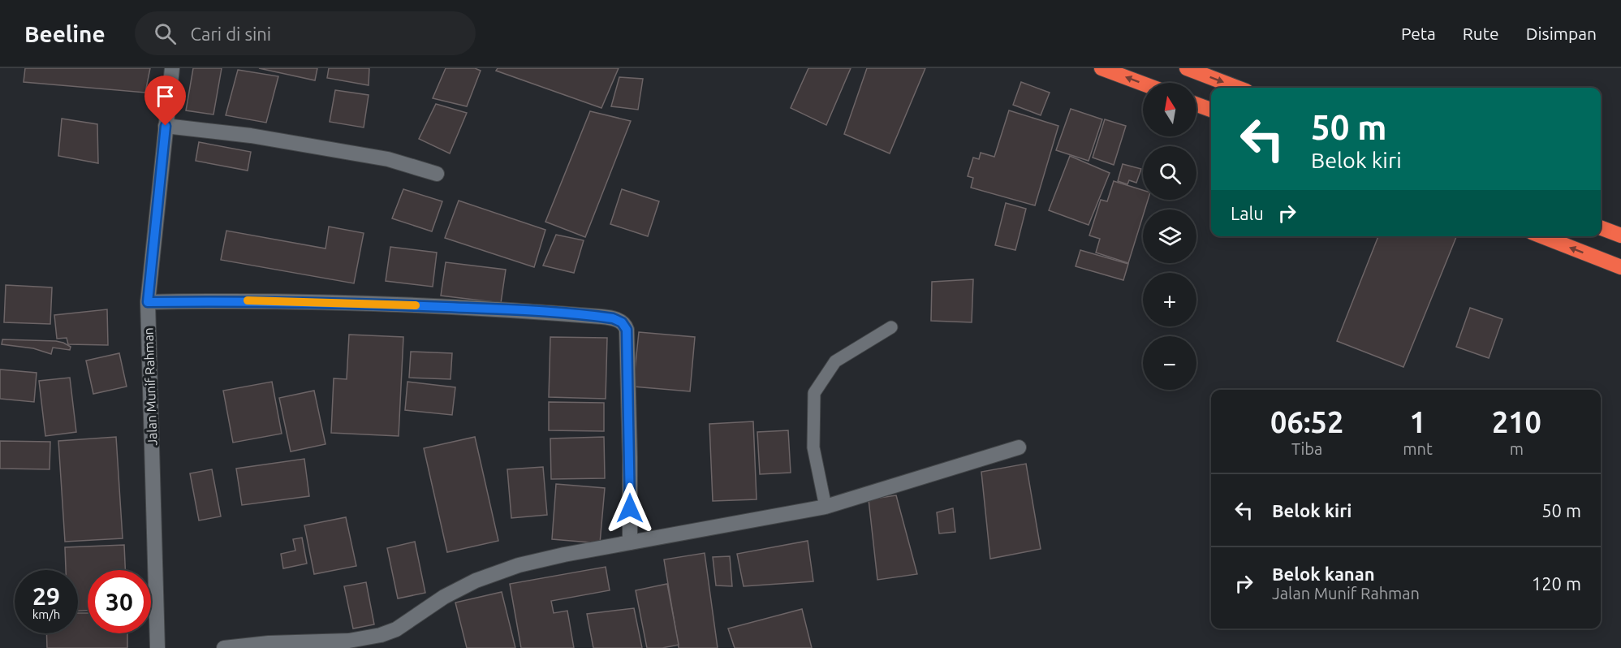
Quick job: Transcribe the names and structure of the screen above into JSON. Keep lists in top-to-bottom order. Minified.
{"streets":{"street":["Jalan Munif Rahman"]},"north":"top","page":{"header":"Beeline","search":"Cari di sini","nav":["Peta","Rute","Disimpan"],"map_buttons":["+","−"],"turn":["50 m","Belok kiri"],"then":"Lalu","eta":["06:52","Tiba","1","mnt","210","m"],"list":[{"name":"Belok kiri","value":"50 m"},{"name":"Belok kanan","note":"Jalan Munif Rahman","value":"120 m"}],"speed":"29 km/h","limit":"30"}}
